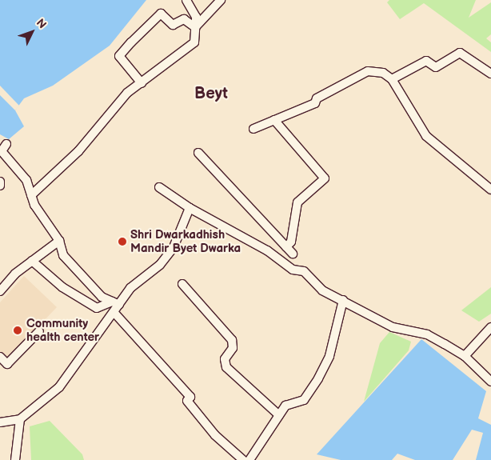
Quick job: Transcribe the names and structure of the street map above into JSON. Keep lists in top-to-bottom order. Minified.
{"districts":["Beyt"],"places":["Shri Dwarkadhish Mandir Byet Dwarka","Community health center"],"north":"top right"}
